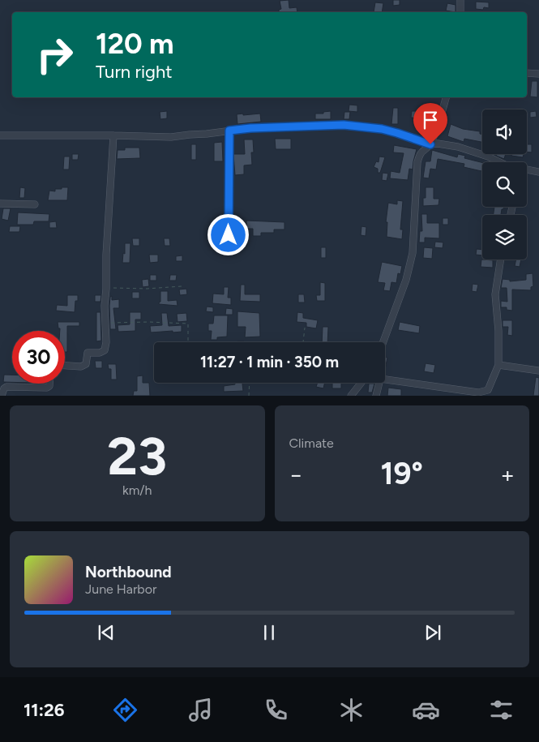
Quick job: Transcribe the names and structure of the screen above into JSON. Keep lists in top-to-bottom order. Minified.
{"page":{"turn":["120 m","Turn right"],"limit":"30","trip":"11:27 · 1 min · 350 m","tile":[["23","km/h"],"Climate"],"heat":["−","19°","+"],"song":["Northbound","June Harbor"],"tabs":"11:26"}}
